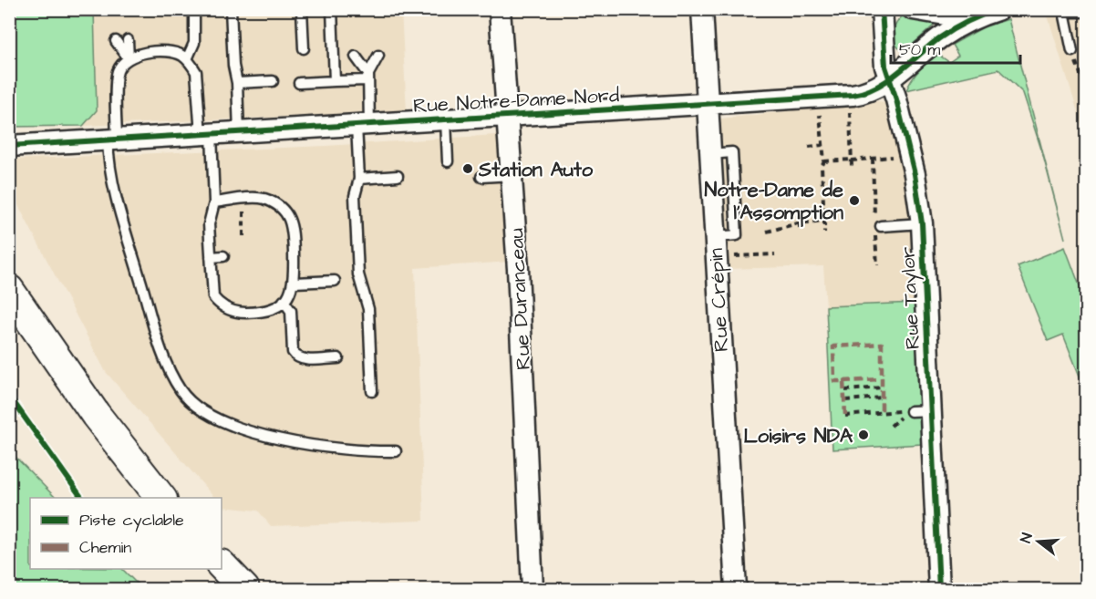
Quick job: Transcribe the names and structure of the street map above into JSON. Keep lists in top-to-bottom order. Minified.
{"streets":{"street":["Rue Notre-Dame Nord","Rue Taylor","Rue Duranceau","Rue Crépin"]},"crossings":[["Rue Notre-Dame Nord","Rue Taylor"],["Rue Notre-Dame Nord","Rue Duranceau"],["Rue Notre-Dame Nord","Rue Crépin"]],"places":["Station Auto","Notre-Dame de l'Assomption","Loisirs NDA"],"legend":["Piste cyclable","Chemin"],"scale_bar":"50 m","north":"left"}
